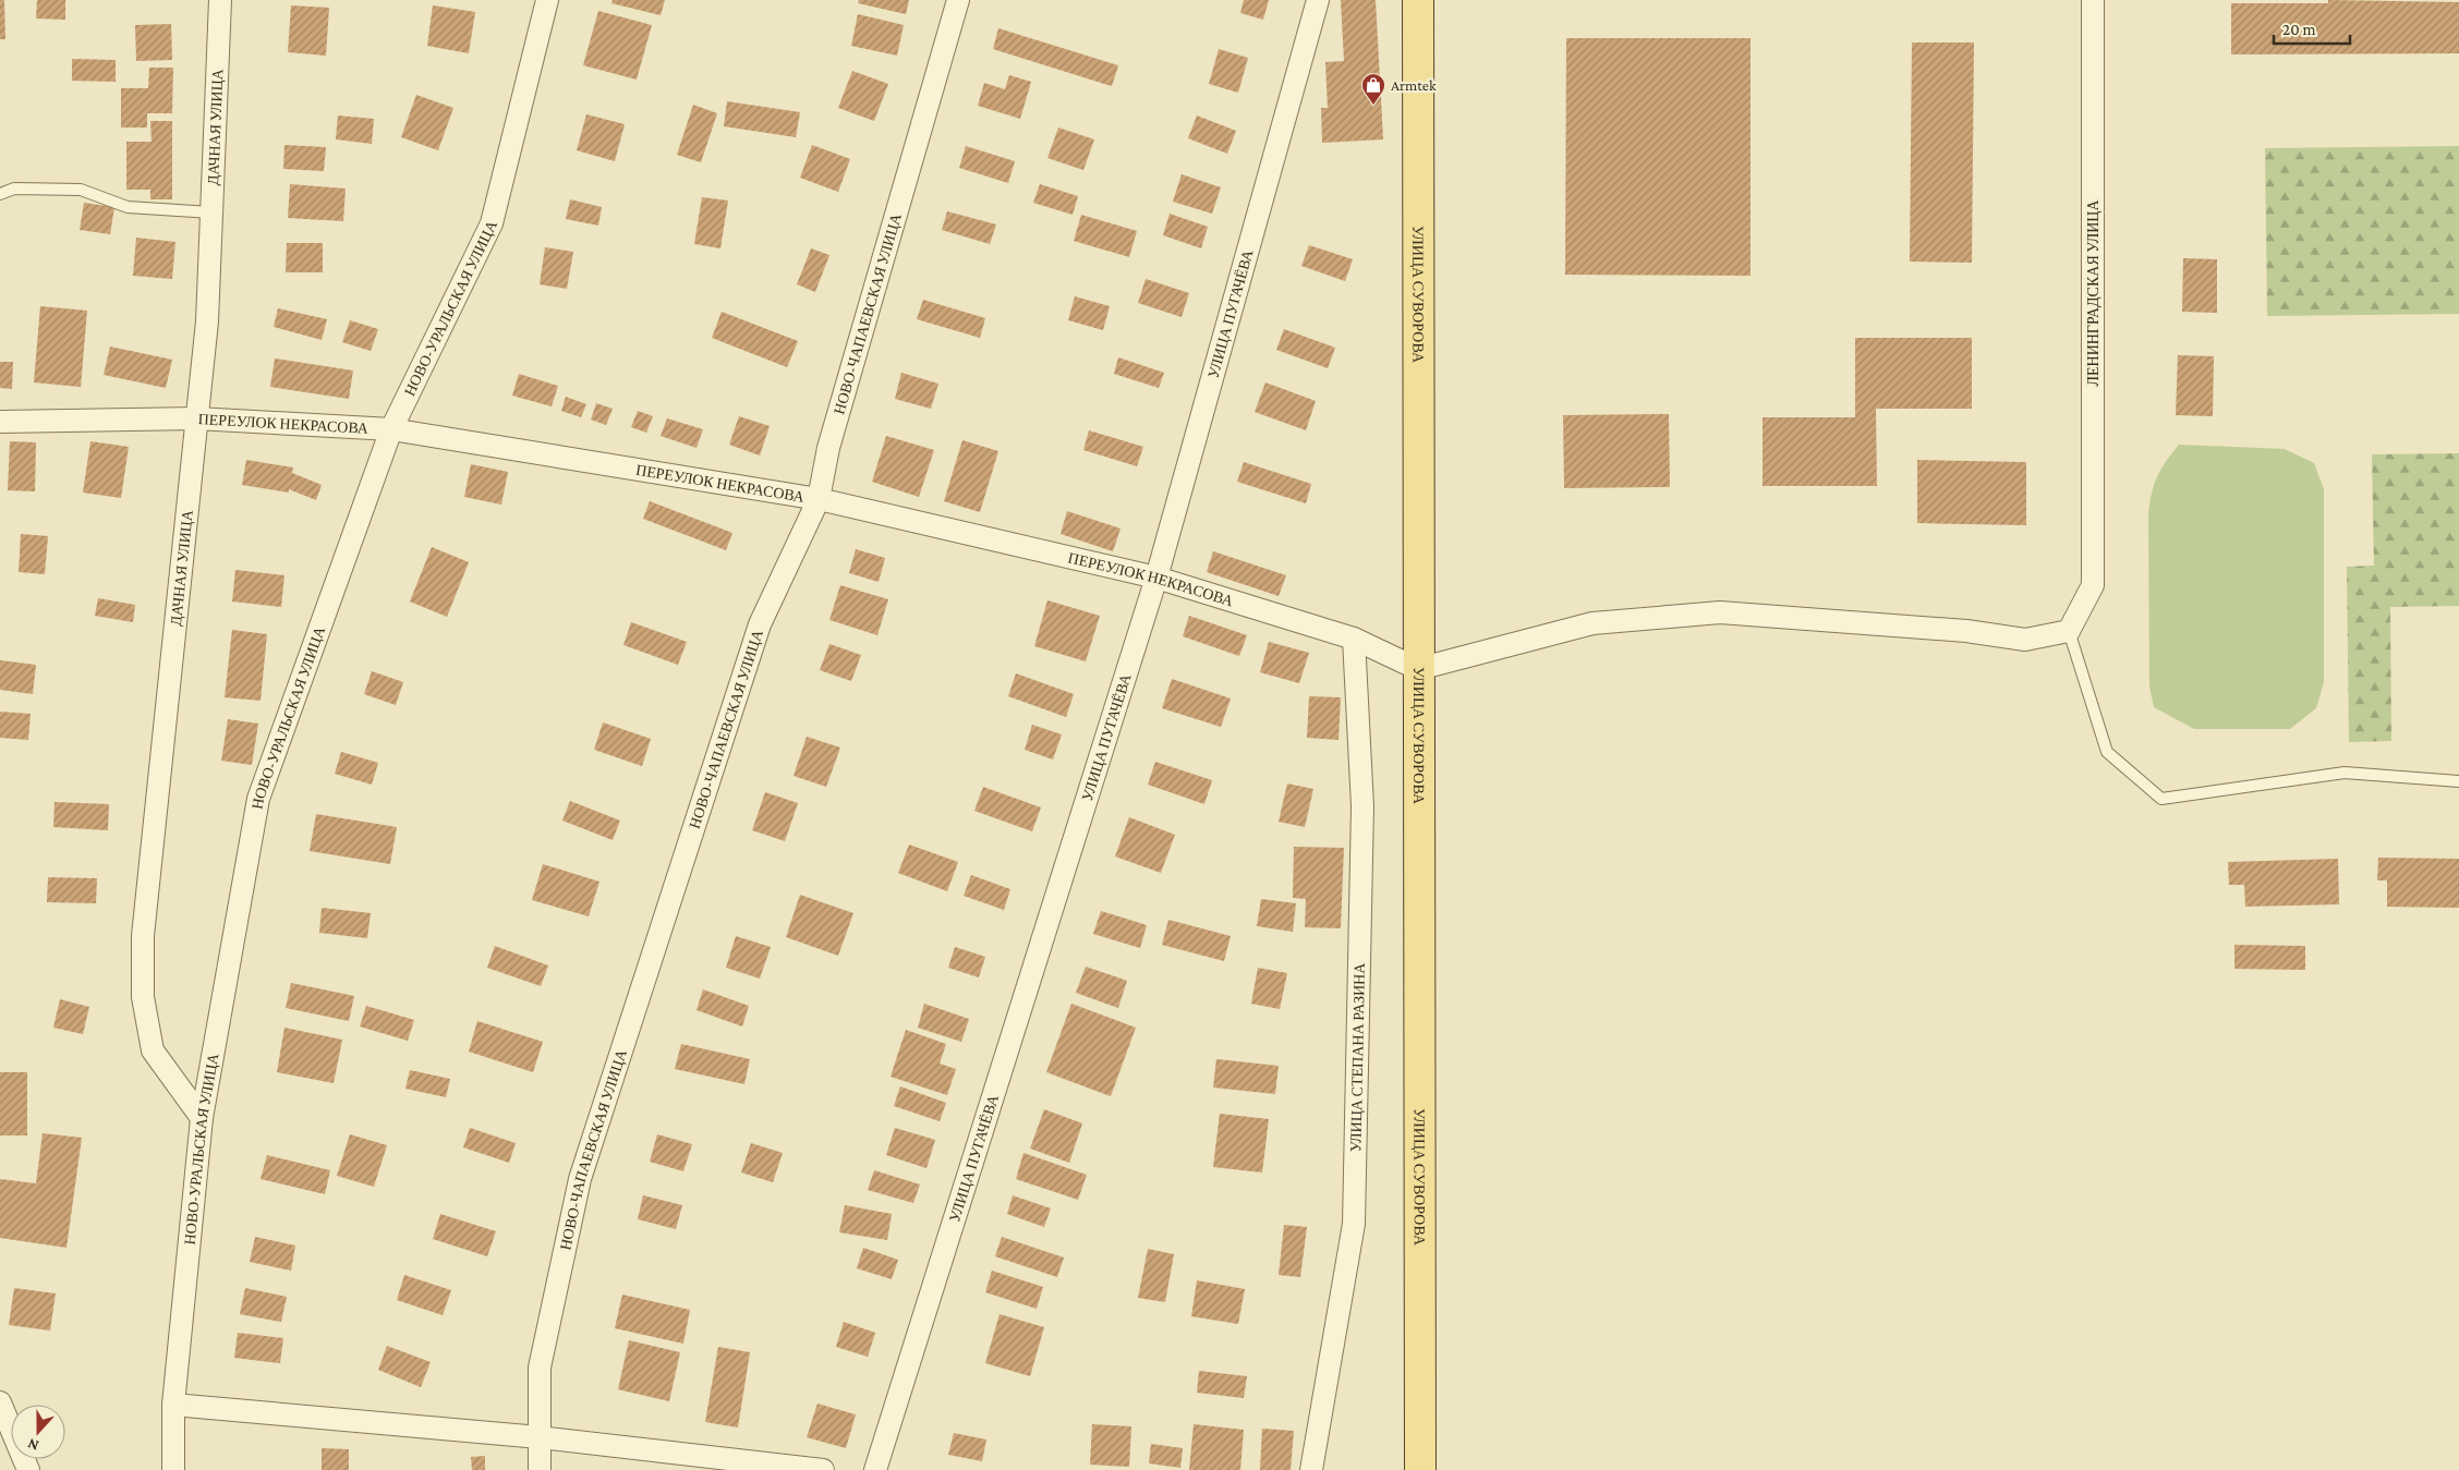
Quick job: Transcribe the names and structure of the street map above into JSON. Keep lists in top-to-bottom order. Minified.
{"streets":{"main road":["УЛИЦА СУВОРОВА"],"street":["ДАЧНАЯ УЛИЦА","ЛЕНИНГРАДСКАЯ УЛИЦА","НОВО-УРАЛЬСКАЯ УЛИЦА","НОВО-ЧАПАЕВСКАЯ УЛИЦА","УЛИЦА ПУГАЧЁВА","ПЕРЕУЛОК НЕКРАСОВА","УЛИЦА СТЕПАНА РАЗИНА"]},"crossings":[["ДАЧНАЯ УЛИЦА","НОВО-УРАЛЬСКАЯ УЛИЦА"],["ДАЧНАЯ УЛИЦА","ПЕРЕУЛОК НЕКРАСОВА"],["УЛИЦА СУВОРОВА","ПЕРЕУЛОК НЕКРАСОВА"],["НОВО-УРАЛЬСКАЯ УЛИЦА","ПЕРЕУЛОК НЕКРАСОВА"],["НОВО-ЧАПАЕВСКАЯ УЛИЦА","ПЕРЕУЛОК НЕКРАСОВА"],["УЛИЦА ПУГАЧЁВА","ПЕРЕУЛОК НЕКРАСОВА"],["ПЕРЕУЛОК НЕКРАСОВА","УЛИЦА СТЕПАНА РАЗИНА"]],"places":{"shop":["Armtek"]},"scale_bar":"20 m","north":"bottom"}
